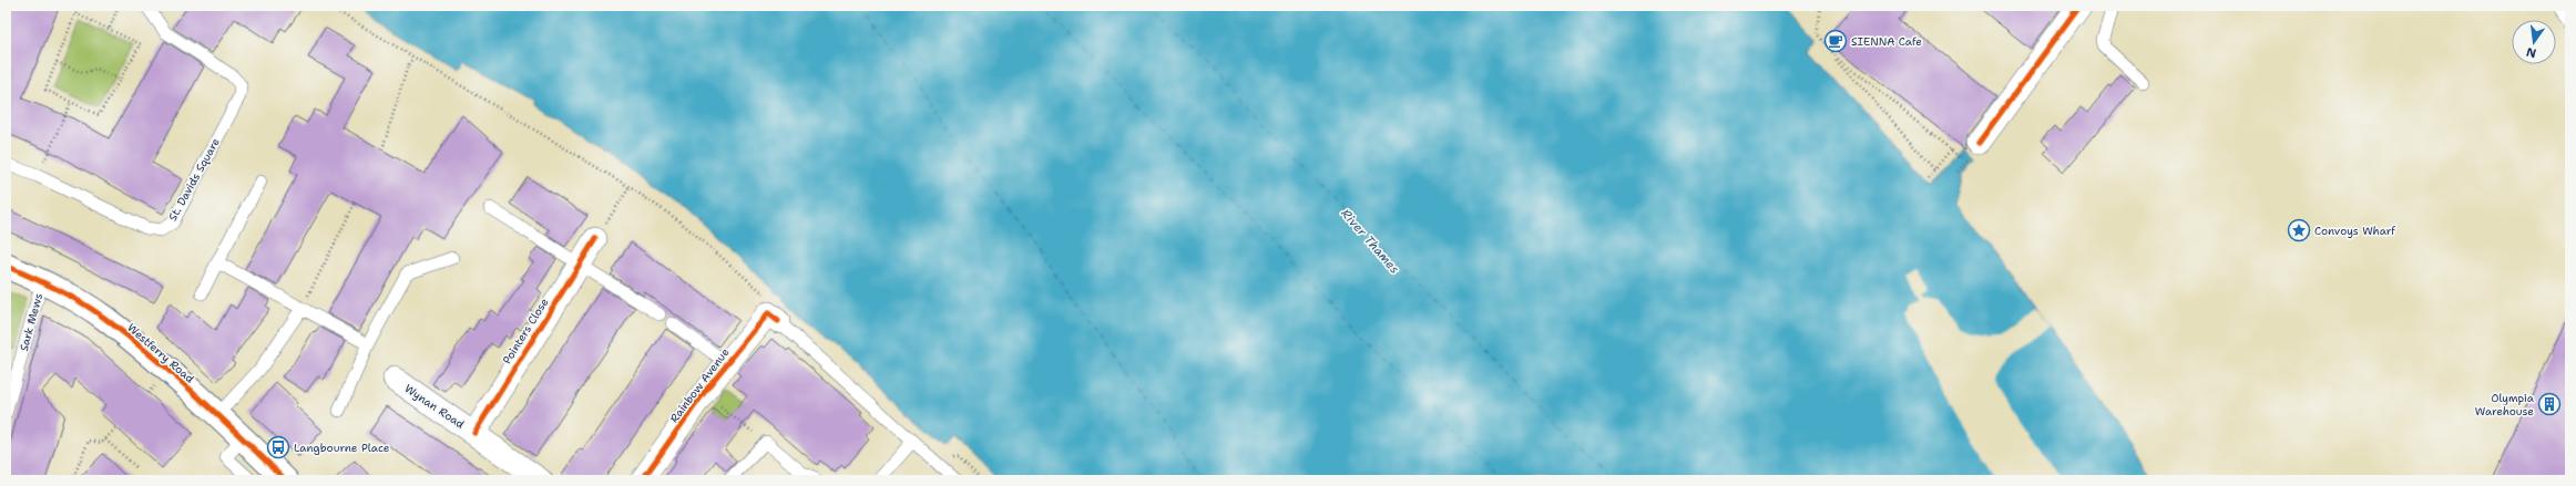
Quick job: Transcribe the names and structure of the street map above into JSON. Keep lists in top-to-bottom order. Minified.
{"streets":{"main road":["Westferry Road"],"street":["Pointers Close","Rainbow Avenue","Wynan Road"],"lane":["St. Davids Square","Sark Mews"]},"crossings":[["Sark Mews","Westferry Road"],["Pointers Close","Wynan Road"]],"water":["River Thames"],"places":{"cafe":["SIENNA Cafe"],"place":["Convoys Wharf"],"building":["Olympia Warehouse"],"bus stop":["Langbourne Place"]},"north":"bottom"}
